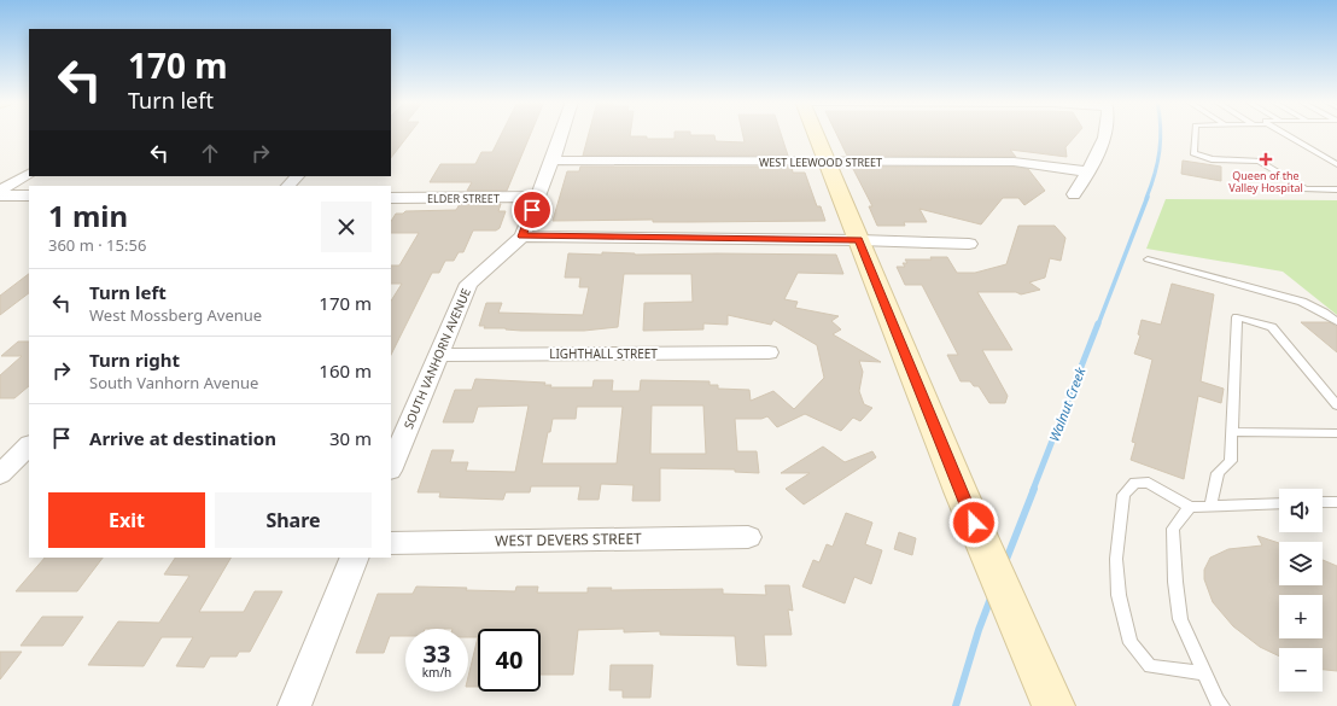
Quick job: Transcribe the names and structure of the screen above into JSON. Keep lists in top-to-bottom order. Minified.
{"streets":{"street":["WEST LEEWOOD STREET","ELDER STREET","LIGHTHALL STREET","SOUTH VANHORN AVENUE","WEST DEVERS STREET"]},"crossings":[["WEST LEEWOOD STREET","SOUTH VANHORN AVENUE"],["ELDER STREET","SOUTH VANHORN AVENUE"],["LIGHTHALL STREET","SOUTH VANHORN AVENUE"]],"water":["Walnut Creek"],"places":{"health":["Queen of the Valley Hospital"]},"page":{"turn":["170 m","Turn left"],"heading":["1 min","360 m · 15:56"],"list":[{"name":"Turn left","note":"West Mossberg Avenue","value":"170 m"},{"name":"Turn right","note":"South Vanhorn Avenue","value":"160 m"},{"name":"Arrive at destination","value":"30 m"}],"buttons":["Exit","Share"],"map_buttons":["+","−"],"speed":"33 km/h","limit":"40"}}
